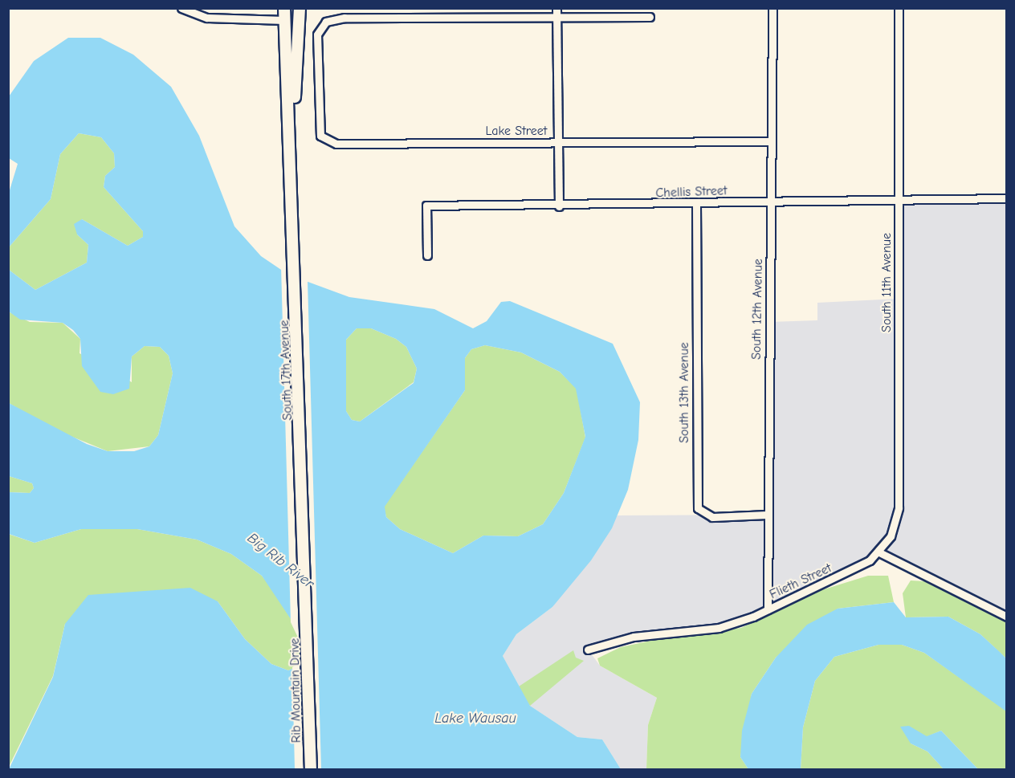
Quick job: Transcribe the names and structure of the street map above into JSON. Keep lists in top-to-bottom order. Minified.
{"streets":{"main road":["South 17th Avenue","Rib Mountain Drive"],"street":["Lake Street","Chellis Street","South 11th Avenue","South 12th Avenue","South 13th Avenue","Flieth Street"]},"crossings":[["Lake Street","South 12th Avenue"],["Chellis Street","South 11th Avenue"],["Chellis Street","South 12th Avenue"],["Chellis Street","South 13th Avenue"],["South 11th Avenue","Flieth Street"],["South 12th Avenue","South 13th Avenue"],["South 12th Avenue","Flieth Street"],["South 17th Avenue","Rib Mountain Drive"]],"water":["Big Rib River","Lake Wausau"]}
